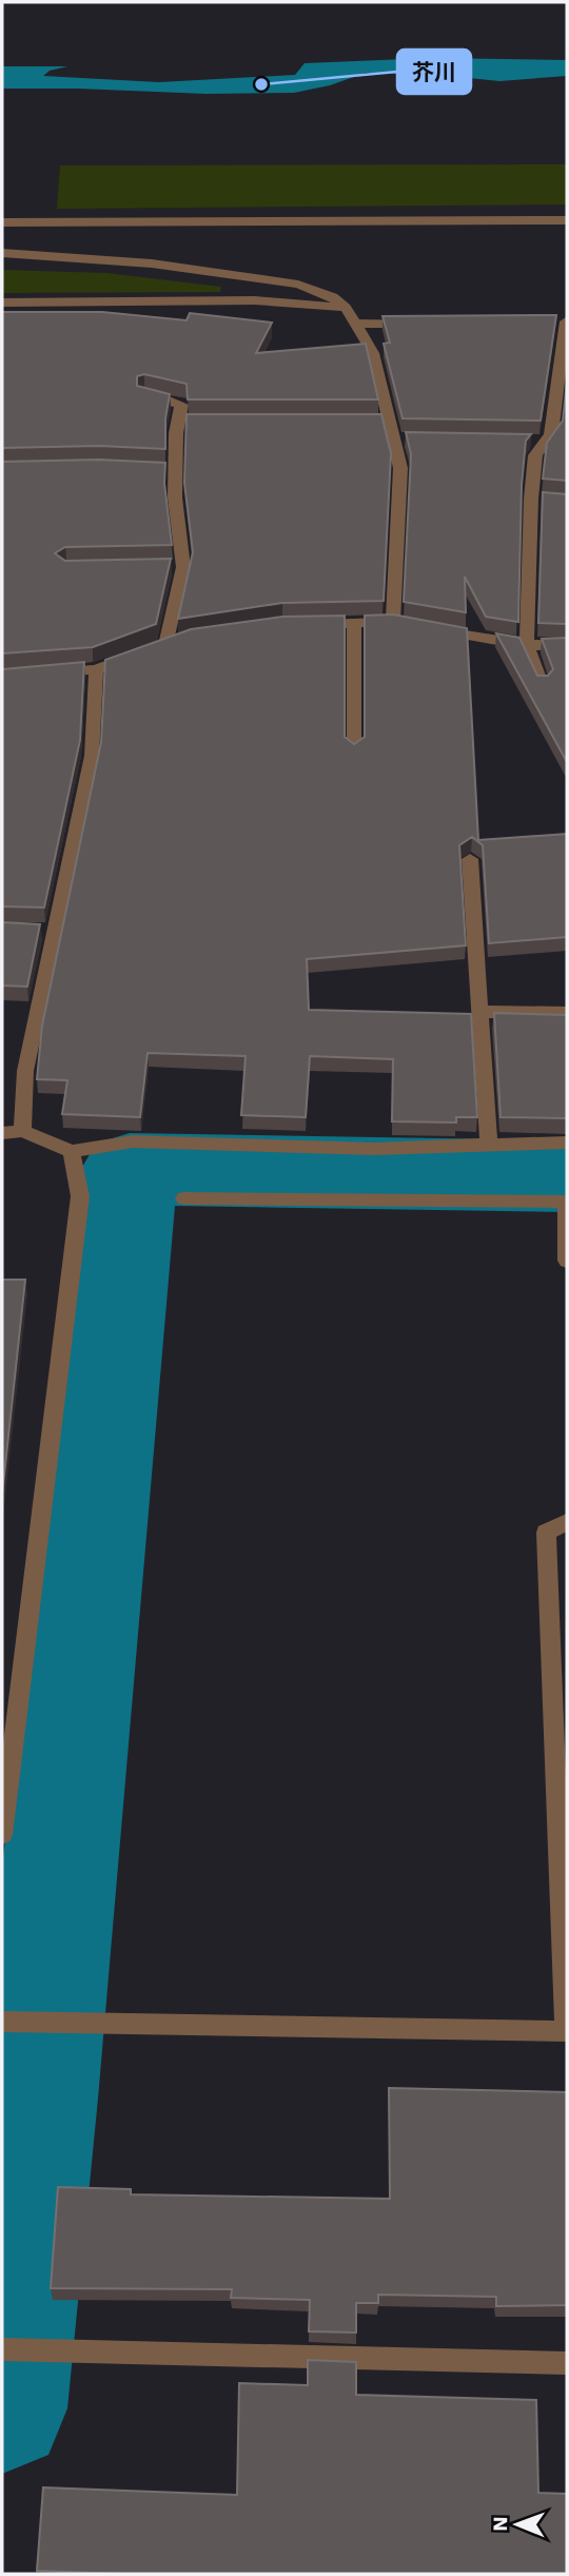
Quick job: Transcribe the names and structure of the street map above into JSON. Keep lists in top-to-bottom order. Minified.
{"places":["芥川"],"north":"left"}
